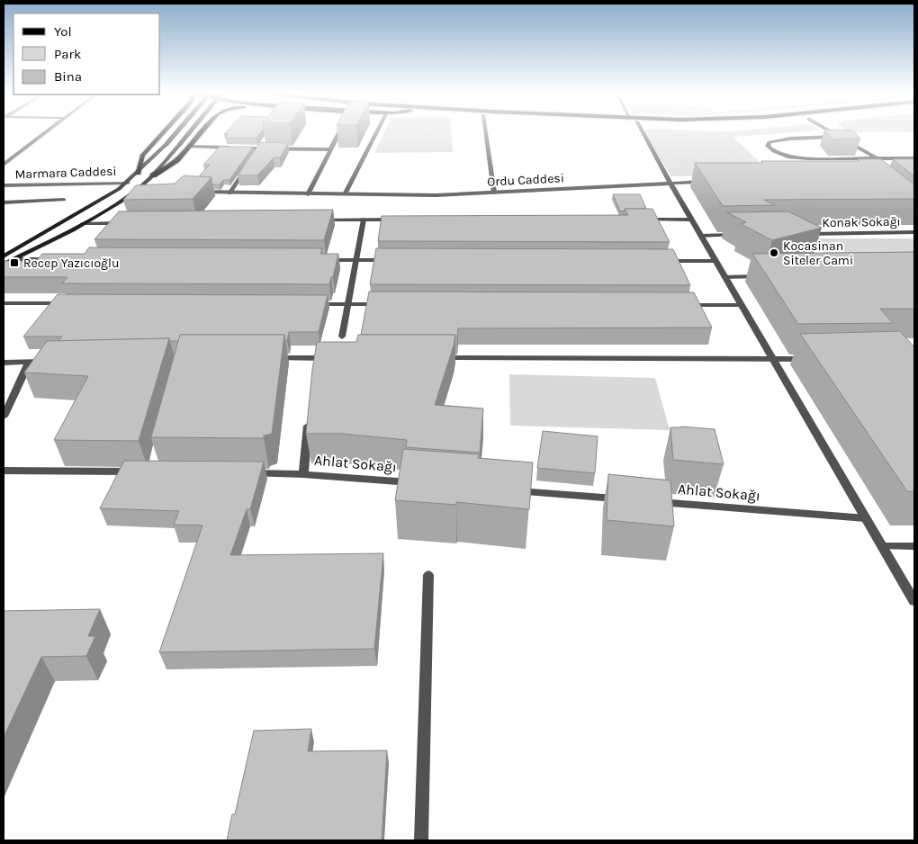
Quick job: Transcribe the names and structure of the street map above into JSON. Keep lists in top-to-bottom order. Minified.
{"streets":{"street":["Marmara Caddesi","Ordu Caddesi","Konak Sokağı","Ahlat Sokağı"]},"places":{"other":["Kocasinan Siteler Cami"],"transit":["Recep Yazıcıoğlu"]},"legend":["Yol","Park","Bina"]}
